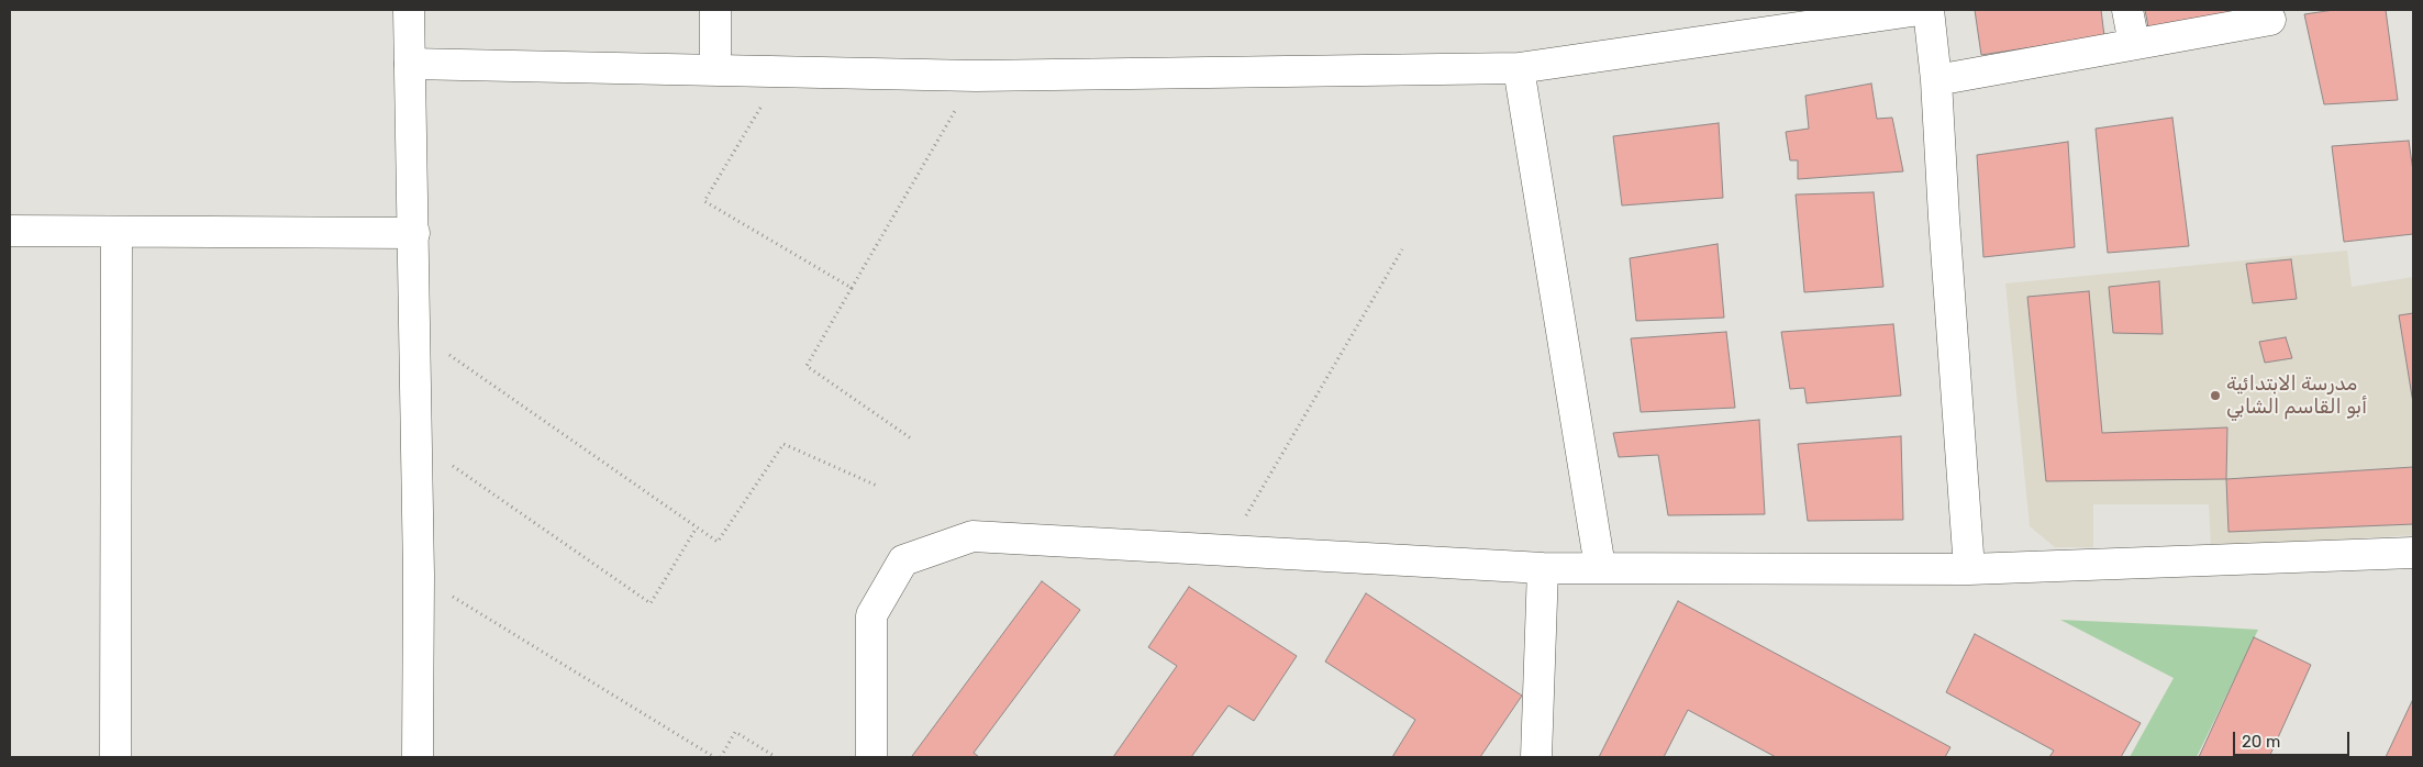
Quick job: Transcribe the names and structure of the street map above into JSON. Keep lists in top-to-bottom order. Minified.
{"places":["مدرسة الابتدائية أبو القاسم الشابي"],"scale_bar":"20 m"}
